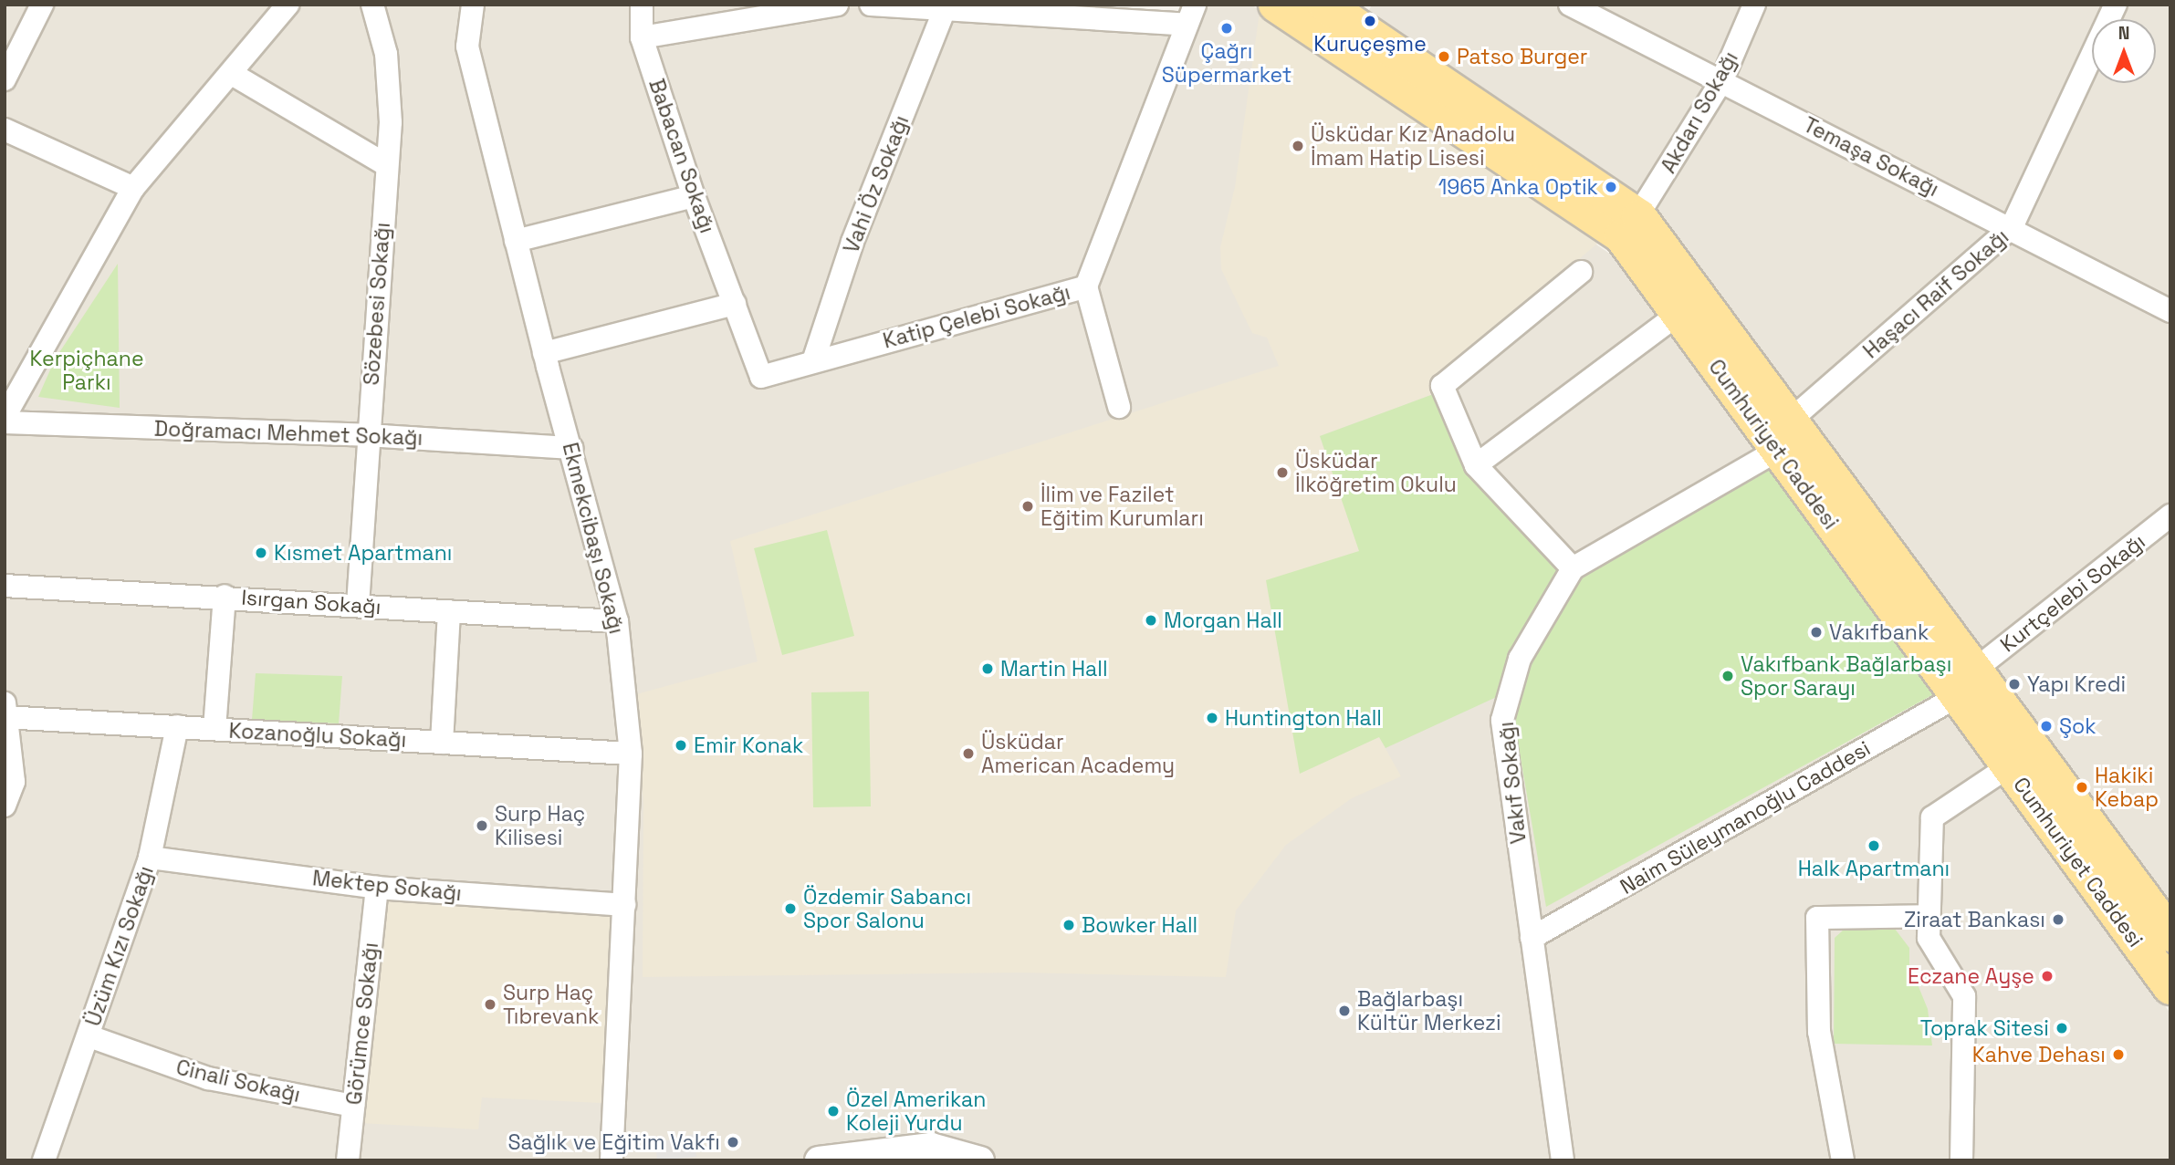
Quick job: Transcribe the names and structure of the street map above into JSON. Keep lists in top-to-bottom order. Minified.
{"streets":{"main road":["Cumhuriyet Caddesi"],"street":["Akdarı Sokağı","Babacan Sokağı","Temaşa Sokağı","Vahi Öz Sokağı","Haşacı Raif Sokağı","Sözebesi Sokağı","Katip Çelebi Sokağı","Doğramacı Mehmet Sokağı","Ekmekcibaşı Sokağı","Kurtçelebi Sokağı","Isırgan Sokağı","Kozanoğlu Sokağı","Vakıf Sokağı","Naim Süleymanoğlu Caddesi","Mektep Sokağı","Üzüm Kızı Sokağı","Görümce Sokağı","Cinali Sokağı"]},"crossings":[["Akdarı Sokağı","Temaşa Sokağı"],["Akdarı Sokağı","Cumhuriyet Caddesi"],["Babacan Sokağı","Katip Çelebi Sokağı"],["Temaşa Sokağı","Haşacı Raif Sokağı"],["Vahi Öz Sokağı","Katip Çelebi Sokağı"],["Haşacı Raif Sokağı","Cumhuriyet Caddesi"],["Haşacı Raif Sokağı","Vakıf Sokağı"],["Sözebesi Sokağı","Doğramacı Mehmet Sokağı"],["Sözebesi Sokağı","Isırgan Sokağı"],["Doğramacı Mehmet Sokağı","Ekmekcibaşı Sokağı"],["Cumhuriyet Caddesi","Kurtçelebi Sokağı"],["Cumhuriyet Caddesi","Vakıf Sokağı"],["Cumhuriyet Caddesi","Naim Süleymanoğlu Caddesi"],["Ekmekcibaşı Sokağı","Isırgan Sokağı"],["Ekmekcibaşı Sokağı","Kozanoğlu Sokağı"],["Ekmekcibaşı Sokağı","Mektep Sokağı"],["Kurtçelebi Sokağı","Naim Süleymanoğlu Caddesi"],["Kozanoğlu Sokağı","Üzüm Kızı Sokağı"],["Vakıf Sokağı","Naim Süleymanoğlu Caddesi"],["Mektep Sokağı","Üzüm Kızı Sokağı"],["Mektep Sokağı","Görümce Sokağı"],["Üzüm Kızı Sokağı","Cinali Sokağı"],["Görümce Sokağı","Cinali Sokağı"]],"parks":["Kerpiçhane Parkı"],"places":["Kuruçeşme","Çağrı Süpermarket","Patso Burger","Üsküdar Kız Anadolu İmam Hatip Lisesi","1965 Anka Optik","Üsküdar İlköğretim Okulu","İlim ve Fazilet Eğitim Kurumları","Kısmet Apartmanı","Morgan Hall","Vakıfbank","Martin Hall","Vakıfbank Bağlarbaşı Spor Sarayı","Yapı Kredi","Huntington Hall","Şok","Emir Konak","Üsküdar American Academy","Hakiki Kebap","Surp Haç Kilisesi","Halk Apartmanı","Özdemir Sabancı Spor Salonu","Ziraat Bankası","Bowker Hall","Eczane Ayşe","Surp Haç Tıbrevank","Bağlarbaşı Kültür Merkezi","Toprak Sitesi","Kahve Dehası","Özel Amerikan Koleji Yurdu","Sağlık ve Eğitim Vakfı"],"north":"top"}
